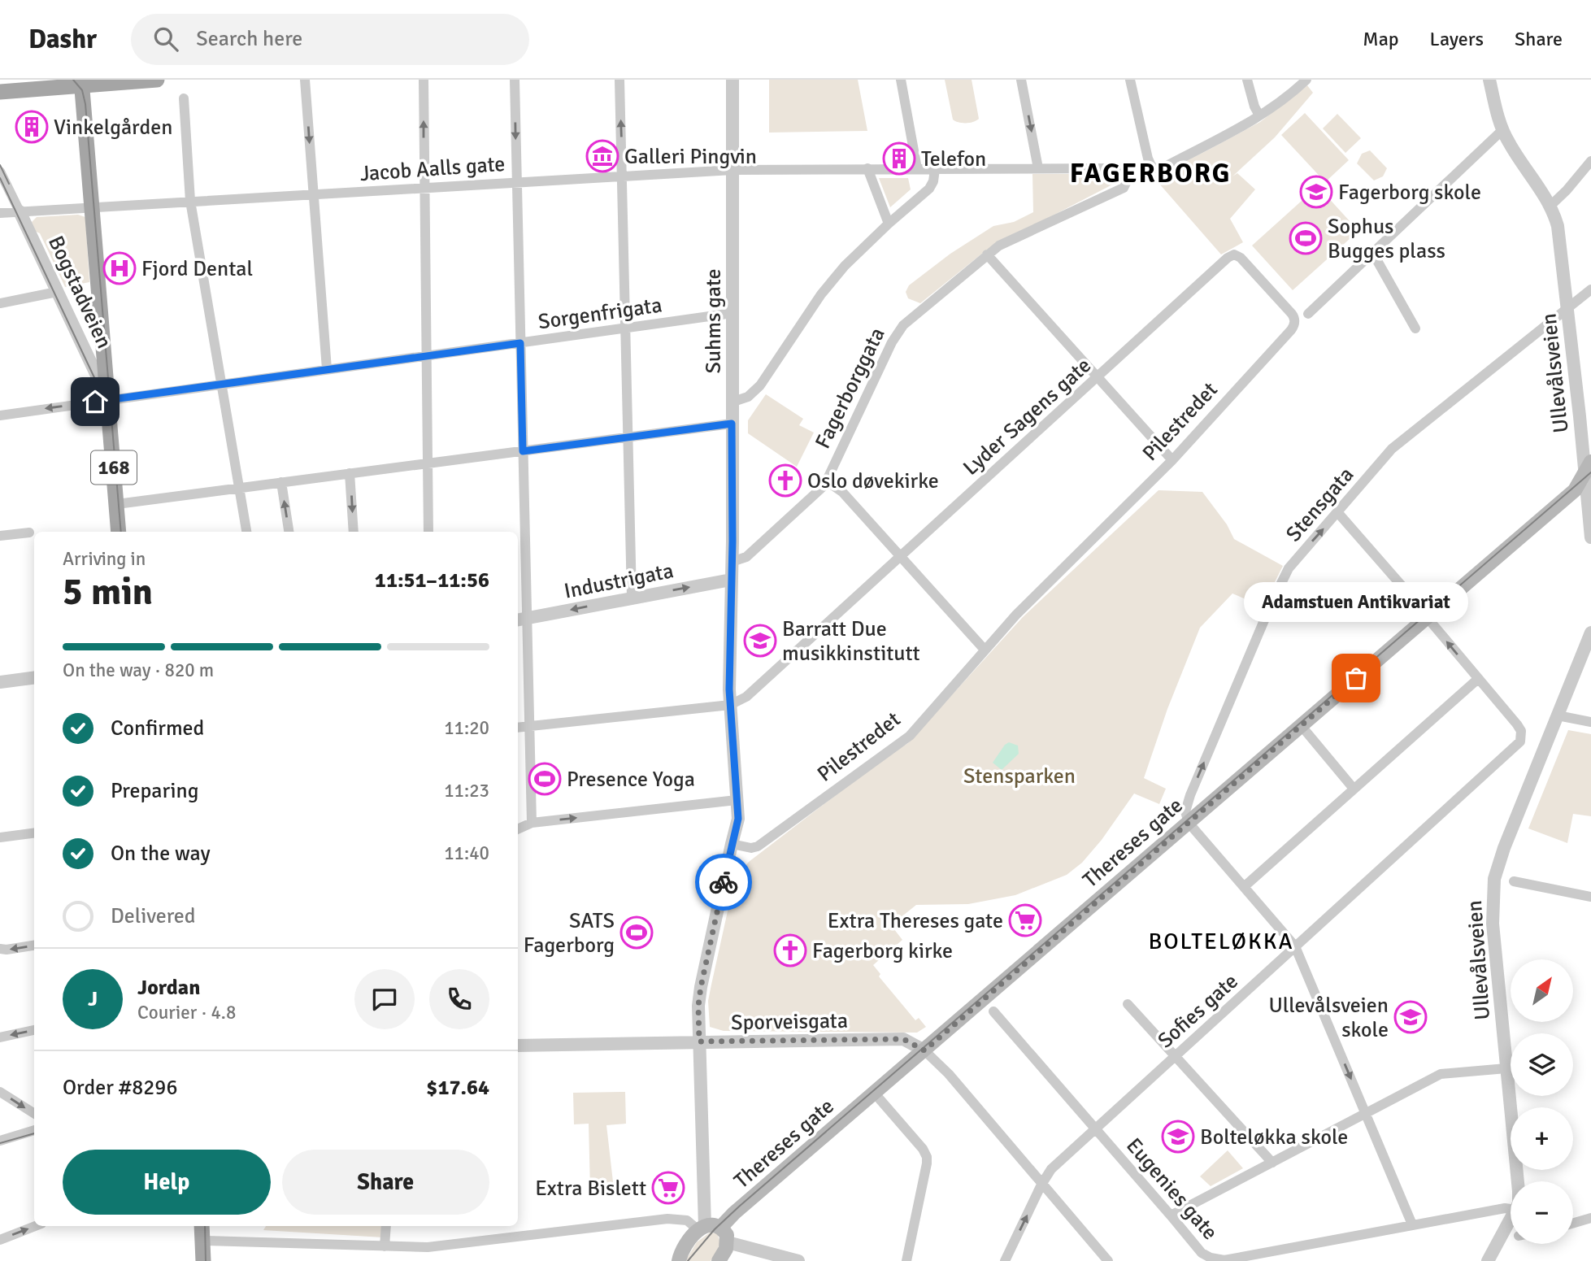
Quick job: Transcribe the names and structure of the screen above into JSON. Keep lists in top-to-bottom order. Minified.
{"streets":{"main road":["Bogstadveien","168","Thereses gate"],"street":["Jacob Aalls gate","Sorgenfrigata","Suhms gate","Ullevålsveien","Fagerborggata","Lyder Sagens gate","Pilestredet","Stensgata","Industrigata","Sofies gate","Sporveisgata","Eugenies gate"]},"crossings":[["Jacob Aalls gate","Bogstadveien"],["Jacob Aalls gate","Suhms gate"],["Jacob Aalls gate","Fagerborggata"],["Jacob Aalls gate","168"],["Bogstadveien","Sorgenfrigata"],["Bogstadveien","168"],["Sorgenfrigata","Suhms gate"],["Sorgenfrigata","168"],["Suhms gate","Fagerborggata"],["Ullevålsveien","Stensgata"],["Ullevålsveien","Thereses gate"],["Lyder Sagens gate","Pilestredet"],["Stensgata","Thereses gate"],["Thereses gate","Sporveisgata"],["Sofies gate","Eugenies gate"]],"one_way":["Stensgata"],"districts":["FAGERBORG","BOLTELØKKA"],"parks":["Stensparken"],"places":{"building":["Vinkelgården","Telefon"],"museum":["Galleri Pingvin"],"school or university":["Fagerborg skole","Barratt Due musikkinstitutt","Ullevålsveien skole","Bolteløkka skole"],"sports":["Sophus Bugges plass","Presence Yoga","SATS Fagerborg"],"hospital":["Fjord Dental"],"church":["Oslo døvekirke","Fagerborg kirke"],"other":["Adamstuen Antikvariat"],"supermarket":["Extra Thereses gate","Extra Bislett"]},"north":"top right","page":{"header":"Dashr","search":"Search here","nav":["Map","Layers","Share"],"heading":["5 min","Arriving in","11:51–11:56"],"panel":["Jordan","Courier · 4.8","Order #8296","$17.64"],"bubble":"Adamstuen Antikvariat","bar":"On the way · 820 m","list":[["Confirmed","11:20"],["Preparing","11:23"],["On the way","11:40"],"Delivered"],"map_buttons":["+","−"],"round":"J","buttons":["Help","Share"]}}
